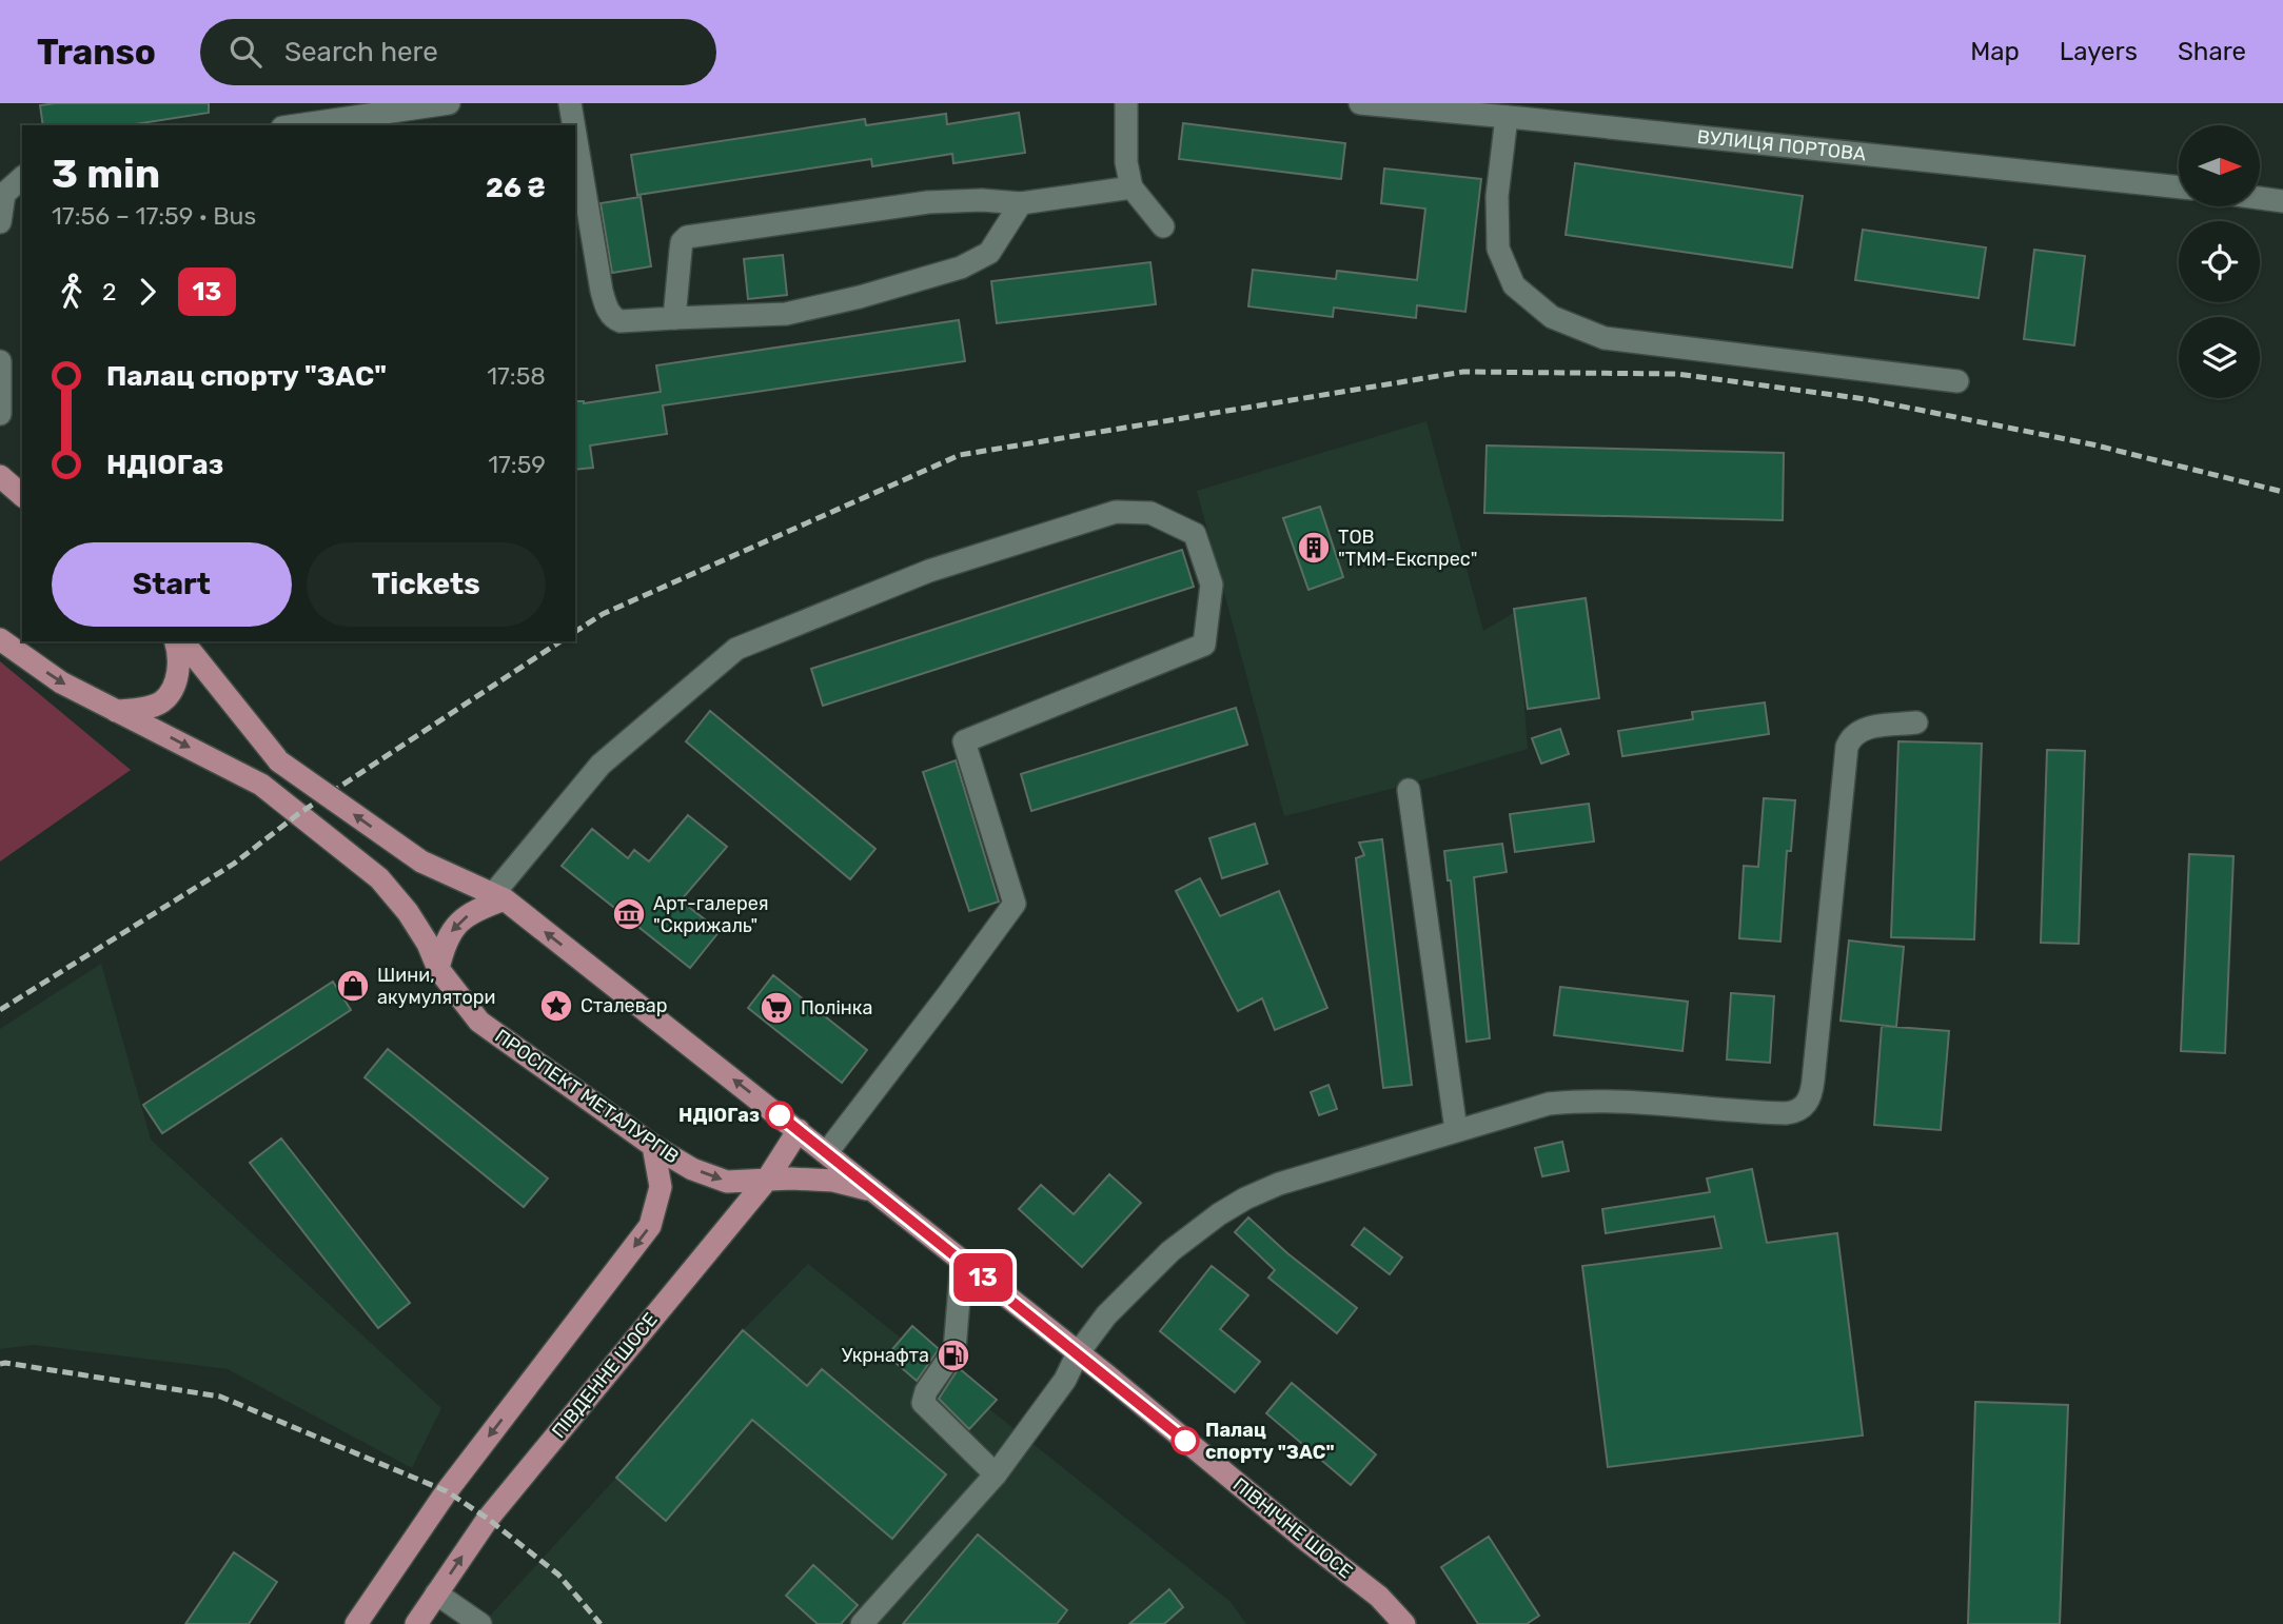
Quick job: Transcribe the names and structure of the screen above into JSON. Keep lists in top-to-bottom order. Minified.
{"streets":{"main road":["ПРОСПЕКТ МЕТАЛУРГІВ","ПІВДЕННЕ ШОСЕ","ПІВНІЧНЕ ШОСЕ"],"street":["ВУЛИЦЯ ПОРТОВА"]},"crossings":[["ПРОСПЕКТ МЕТАЛУРГІВ","ПІВДЕННЕ ШОСЕ"],["ПРОСПЕКТ МЕТАЛУРГІВ","ПІВНІЧНЕ ШОСЕ"],["ПІВДЕННЕ ШОСЕ","ПІВНІЧНЕ ШОСЕ"]],"places":{"building":["ТОВ \"ТММ-Експрес\""],"museum":["Арт-галерея \"Скрижаль\""],"shop":["Шини, акумулятори"],"place":["Сталевар"],"supermarket":["Полінка"],"other":["НДІОГаз","Палац спорту \"ЗАС\""],"fuel station":["Укрнафта"]},"lines":["bus line 13"],"north":"right","page":{"header":"Transo","search":"Search here","nav":["Map","Layers","Share"],"on_map":"13","heading":["3 min","17:56 – 17:59 · Bus","26 ₴"],"legs":["2","13"],"list":[{"name":"Палац спорту \"ЗАС\"","value":"17:58"},{"name":"НДІОГаз","value":"17:59"}],"buttons":["Start","Tickets"]}}
